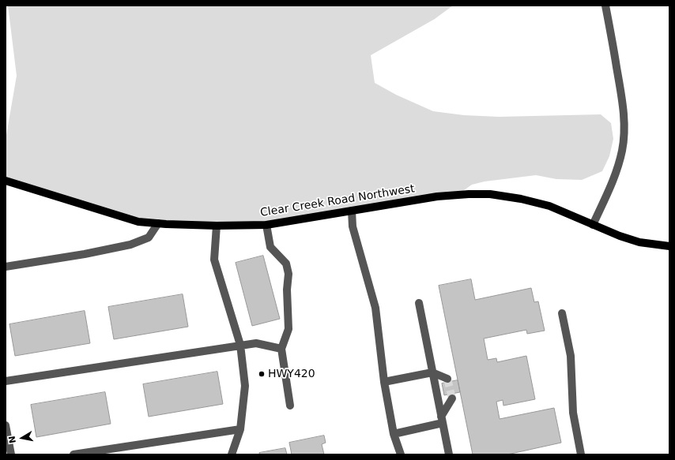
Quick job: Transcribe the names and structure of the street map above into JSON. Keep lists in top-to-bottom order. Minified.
{"streets":{"main road":["Clear Creek Road Northwest"]},"places":["HWY420"],"north":"left"}
